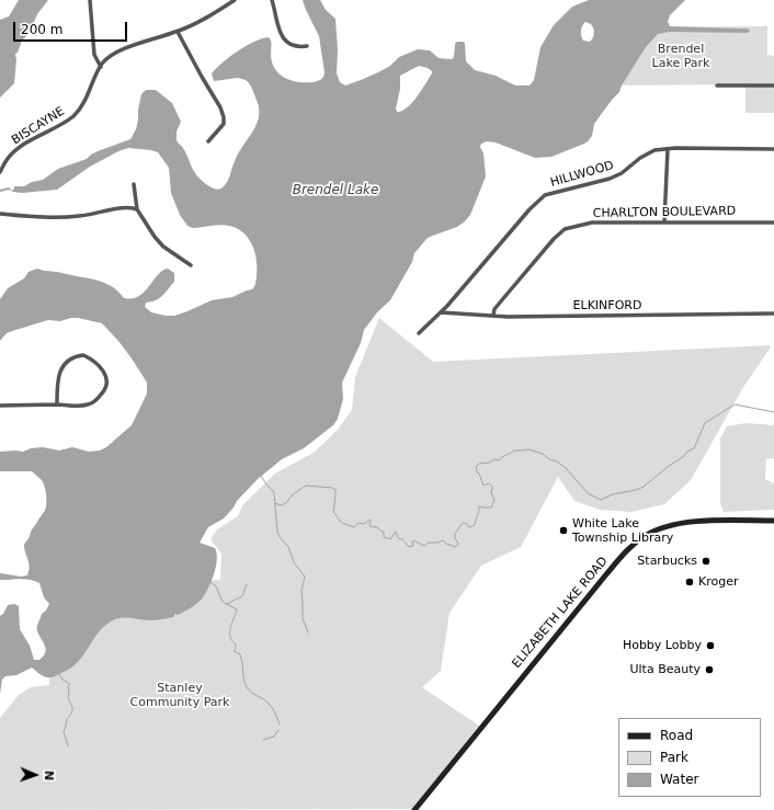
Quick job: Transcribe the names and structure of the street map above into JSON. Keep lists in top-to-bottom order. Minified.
{"streets":{"street":["BISCAYNE","HILLWOOD","CHARLTON BOULEVARD","ELKINFORD","ELIZABETH LAKE ROAD"]},"crossings":[["HILLWOOD","ELKINFORD"],["CHARLTON BOULEVARD","ELKINFORD"]],"water":["Brendel Lake"],"parks":["Brendel Lake Park","Stanley Community Park"],"places":["White Lake Township Library","Starbucks","Kroger","Hobby Lobby","Ulta Beauty"],"legend":["Road","Park","Water"],"scale_bar":"200 m","north":"right"}
